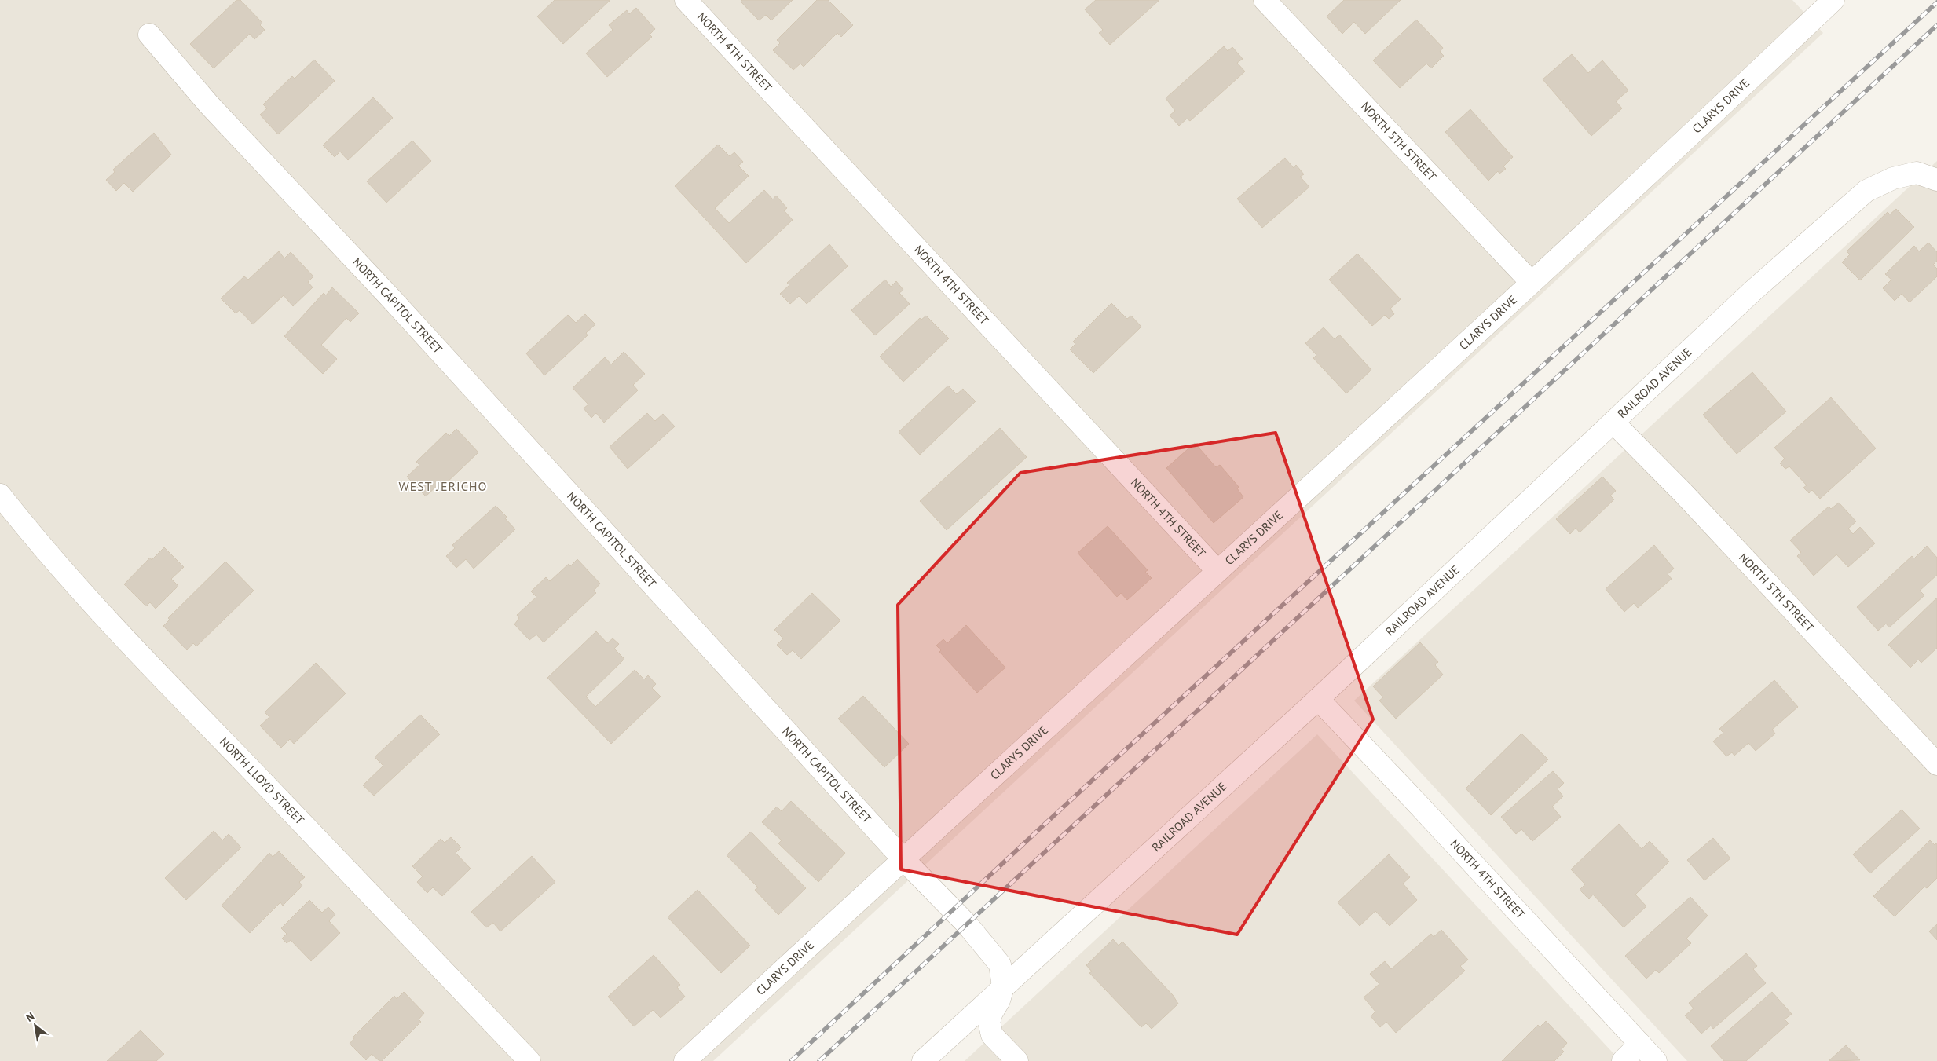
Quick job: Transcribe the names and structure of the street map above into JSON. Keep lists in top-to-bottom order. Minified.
{"streets":{"street":["NORTH 4TH STREET","CLARYS DRIVE","NORTH 5TH STREET","NORTH CAPITOL STREET","RAILROAD AVENUE","NORTH LLOYD STREET"]},"crossings":[["NORTH 4TH STREET","CLARYS DRIVE"],["NORTH 4TH STREET","RAILROAD AVENUE"],["CLARYS DRIVE","NORTH 5TH STREET"],["CLARYS DRIVE","NORTH CAPITOL STREET"],["NORTH 5TH STREET","RAILROAD AVENUE"],["NORTH CAPITOL STREET","RAILROAD AVENUE"]],"districts":["WEST JERICHO"],"north":"top left"}
